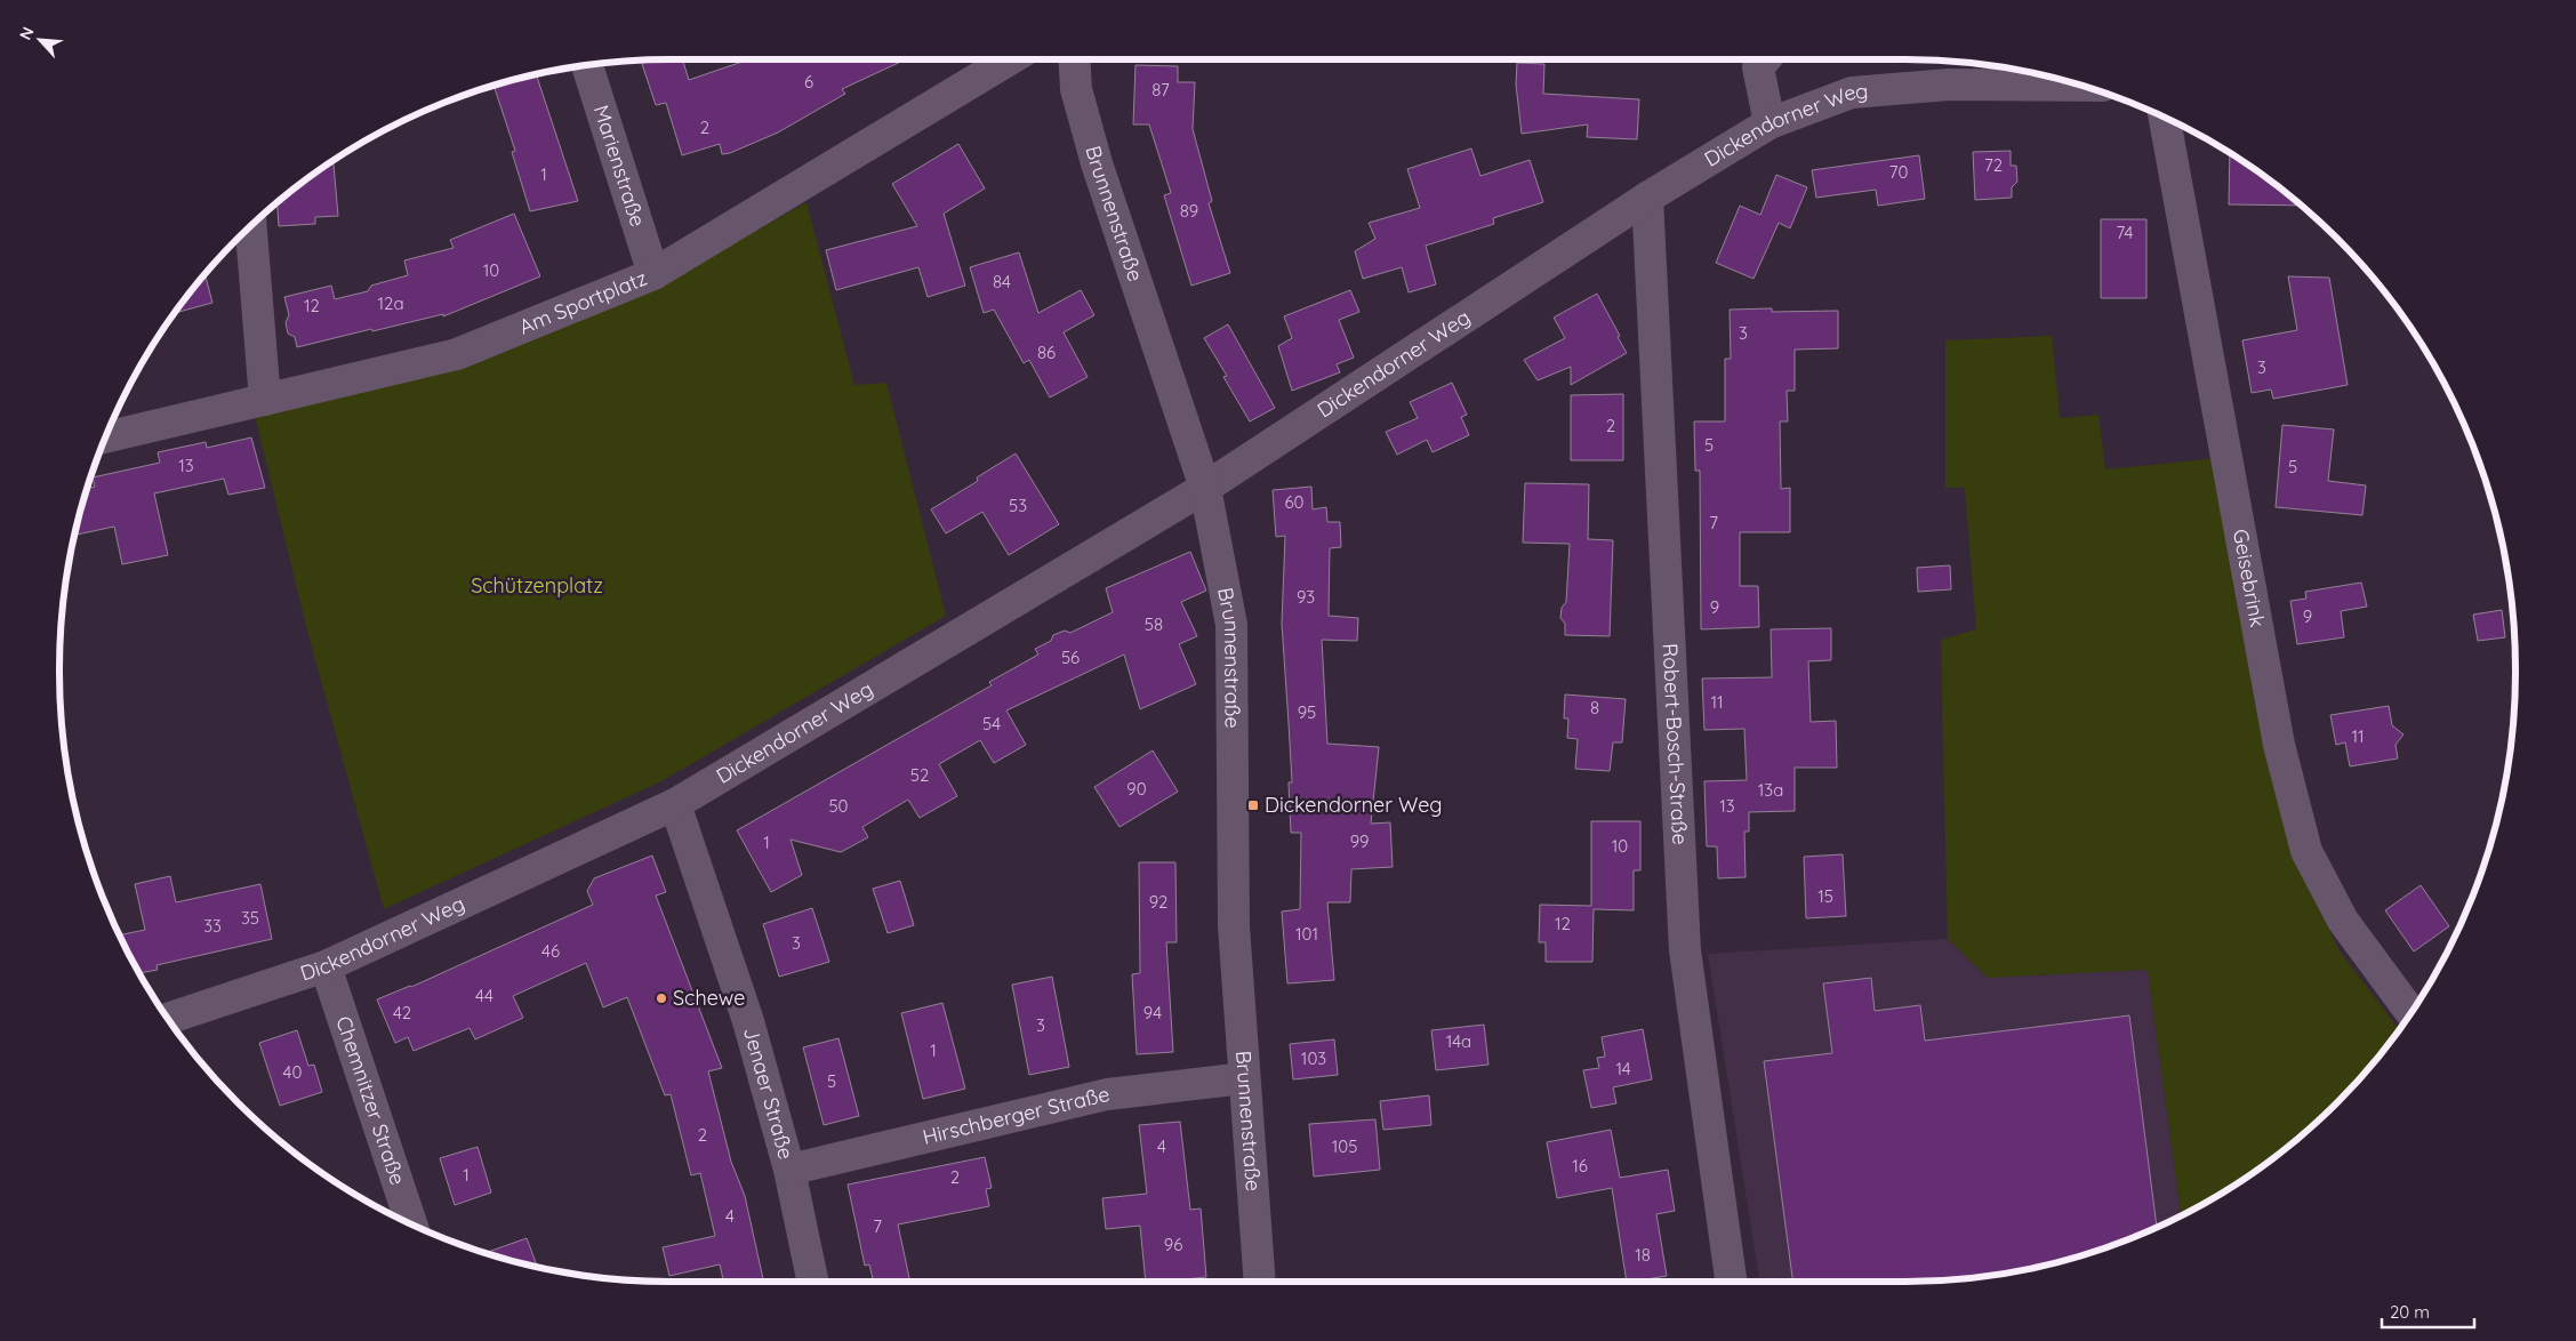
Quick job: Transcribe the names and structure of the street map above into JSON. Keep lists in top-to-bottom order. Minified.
{"streets":{"street":["Dickendorner Weg","Marienstraße","Brunnenstraße","Am Sportplatz","Geisebrink","Robert-Bosch-Straße","Jenaer Straße","Chemnitzer Straße","Hirschberger Straße"]},"crossings":[["Dickendorner Weg","Brunnenstraße"],["Dickendorner Weg","Robert-Bosch-Straße"],["Dickendorner Weg","Jenaer Straße"],["Dickendorner Weg","Chemnitzer Straße"],["Marienstraße","Am Sportplatz"],["Brunnenstraße","Hirschberger Straße"],["Jenaer Straße","Hirschberger Straße"]],"parks":["Schützenplatz"],"places":{"transit":["Dickendorner Weg"],"other":["Schewe"]},"house_numbers":["6","87","2","72","70","1","89","74","10","84","12a","12","3","86","3","2","5","13","5","60","53","7","93","9","9","58","56","11","8","95","54","11","52","90","13a","50","13","99","1","10","15","92","35","12","33","101","3","46","44","42","94","3","14a","1","103","14","40","5","2","4","105","16","1","2","4","7","96","18"],"scale_bar":"20 m","north":"top left"}
